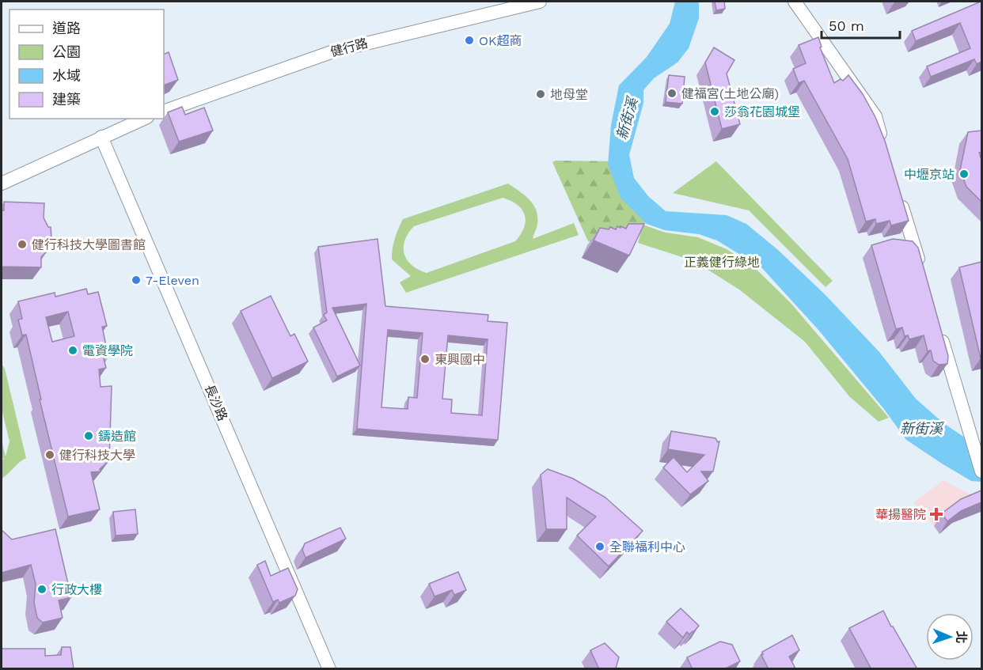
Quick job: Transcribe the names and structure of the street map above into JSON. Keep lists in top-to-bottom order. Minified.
{"streets":{"street":["健行路","長沙路"]},"water":["新街溪"],"parks":["正義健行綠地"],"places":{"other":["OK超商","健福宮(土地公廟)","地母堂","莎翁花園城堡","中壢京站","健行科技大學圖書館","7-Eleven","電資學院","東興國中","鑄造館","健行科技大學","全聯福利中心","行政大樓"],"health":["華揚醫院"]},"legend":["道路","公園","水域","建築"],"scale_bar":"50 m","north":"right"}
